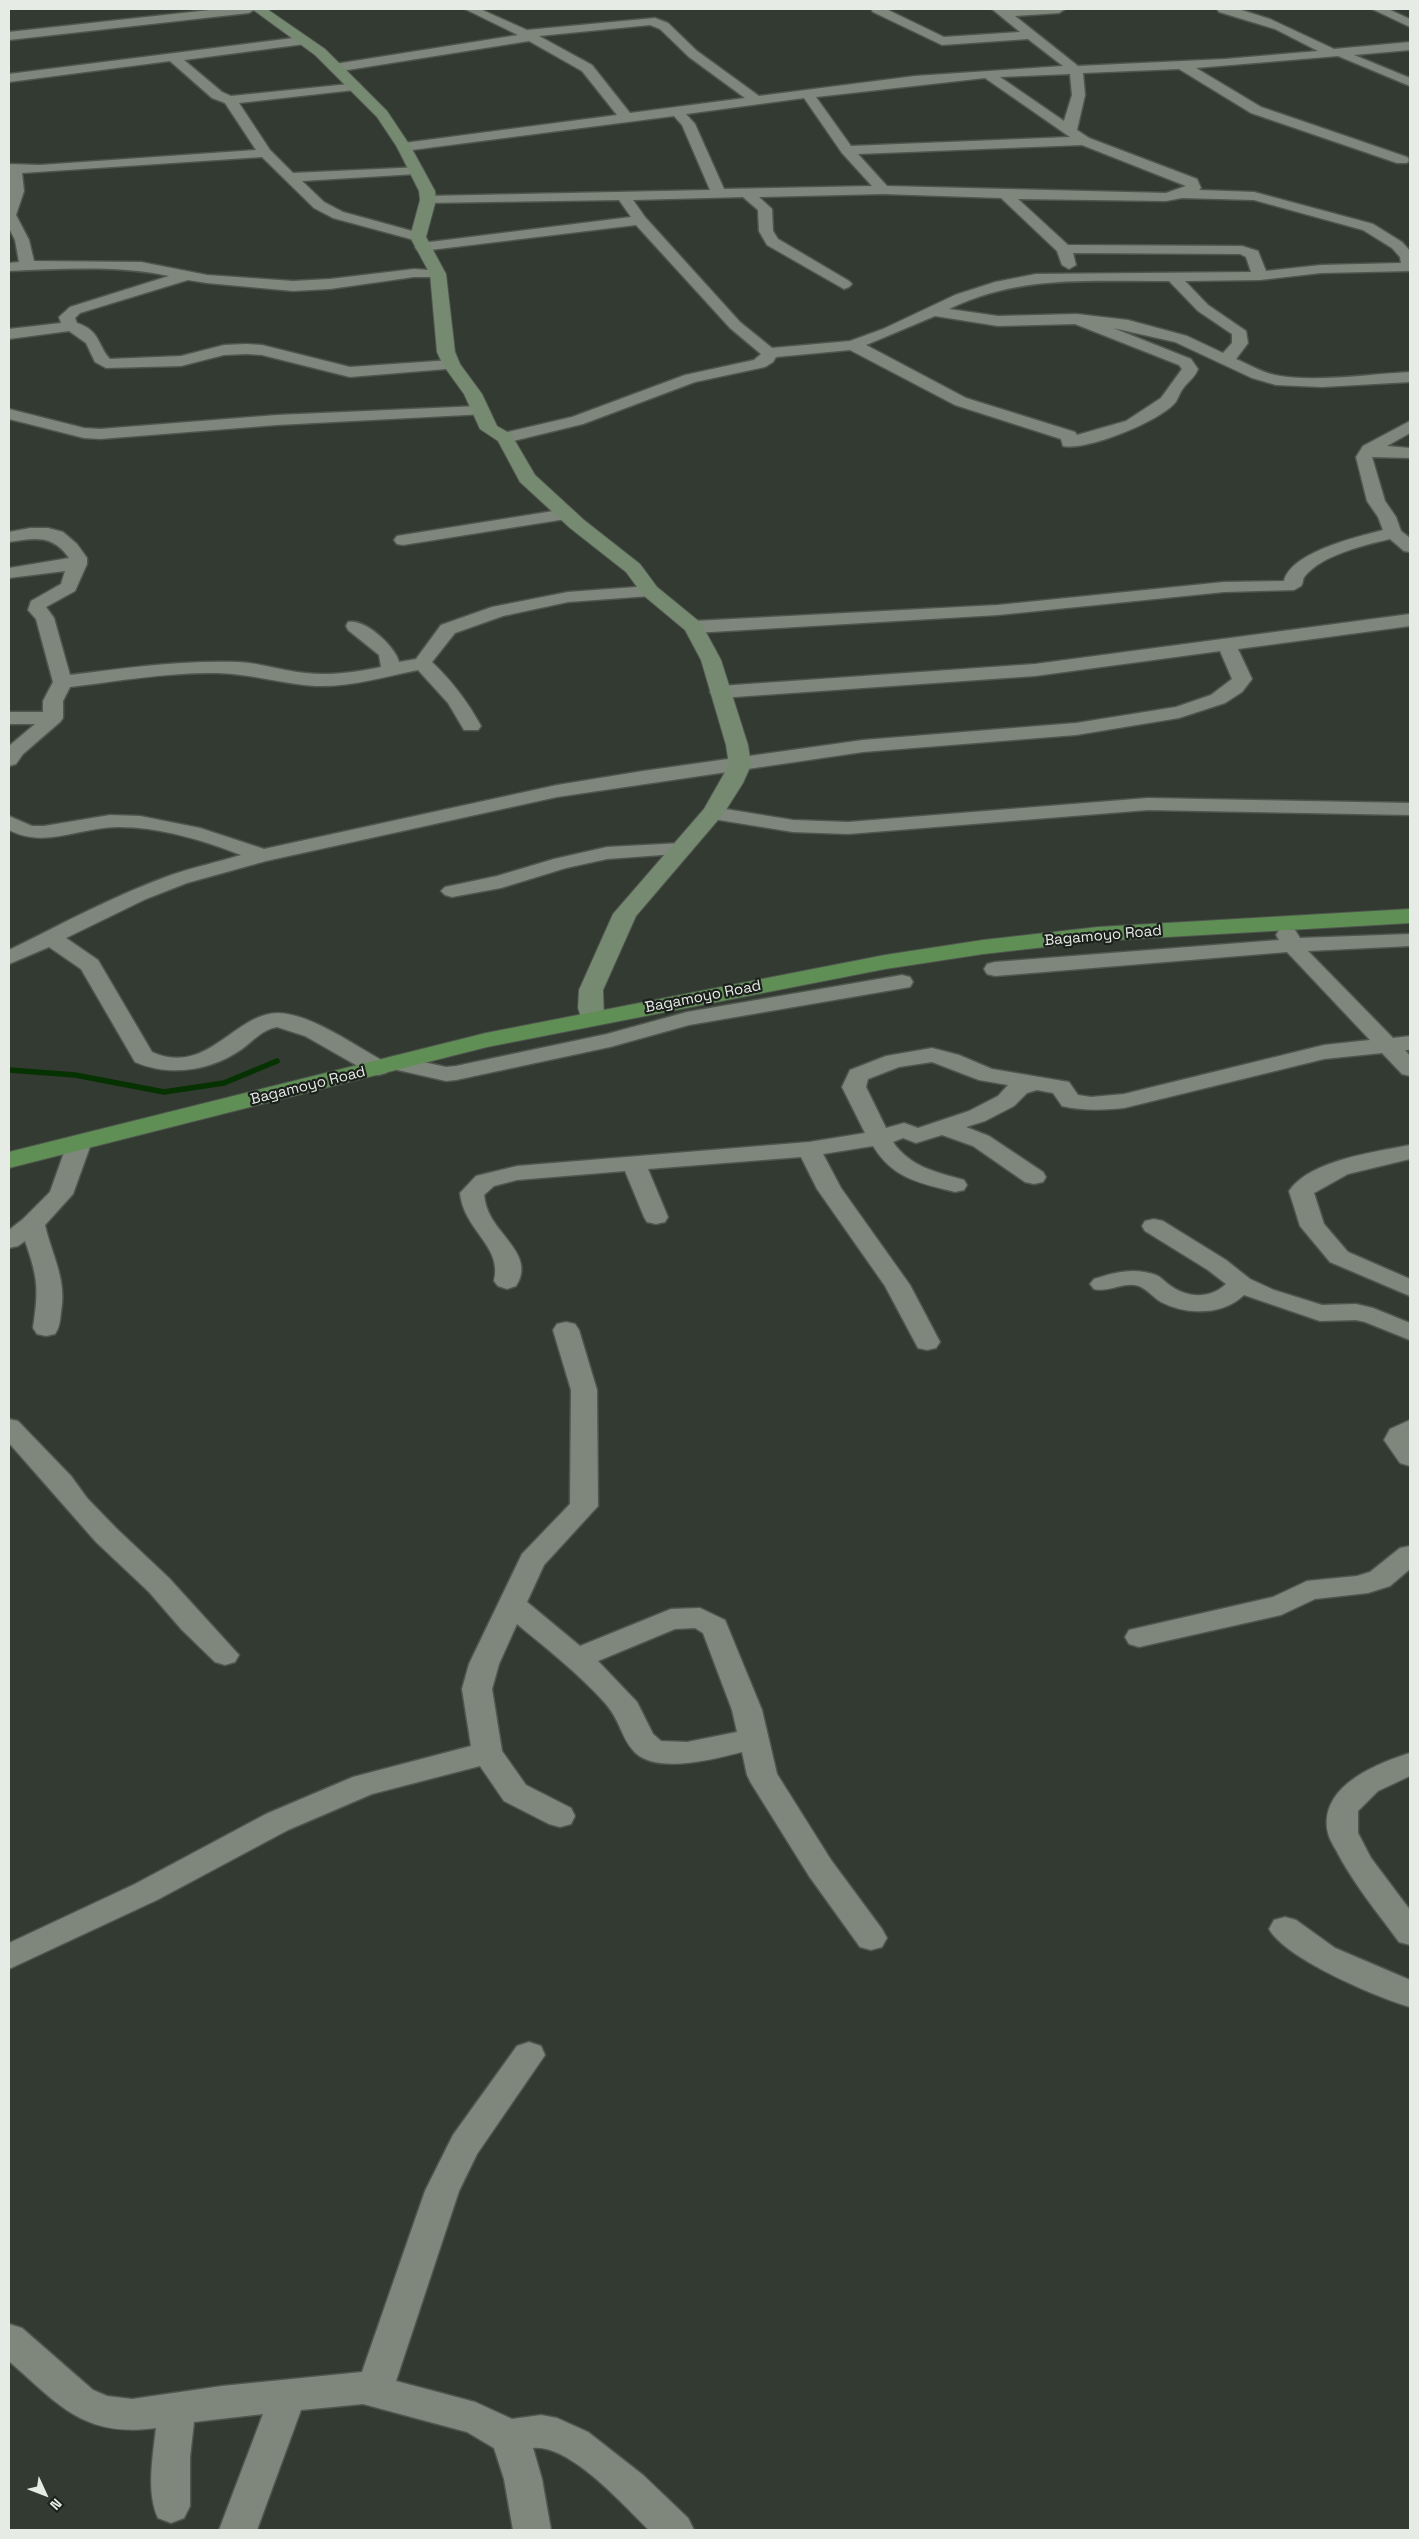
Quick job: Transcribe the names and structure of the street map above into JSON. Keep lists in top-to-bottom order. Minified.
{"streets":{"highway":["Bagamoyo Road"]},"north":"bottom right"}
